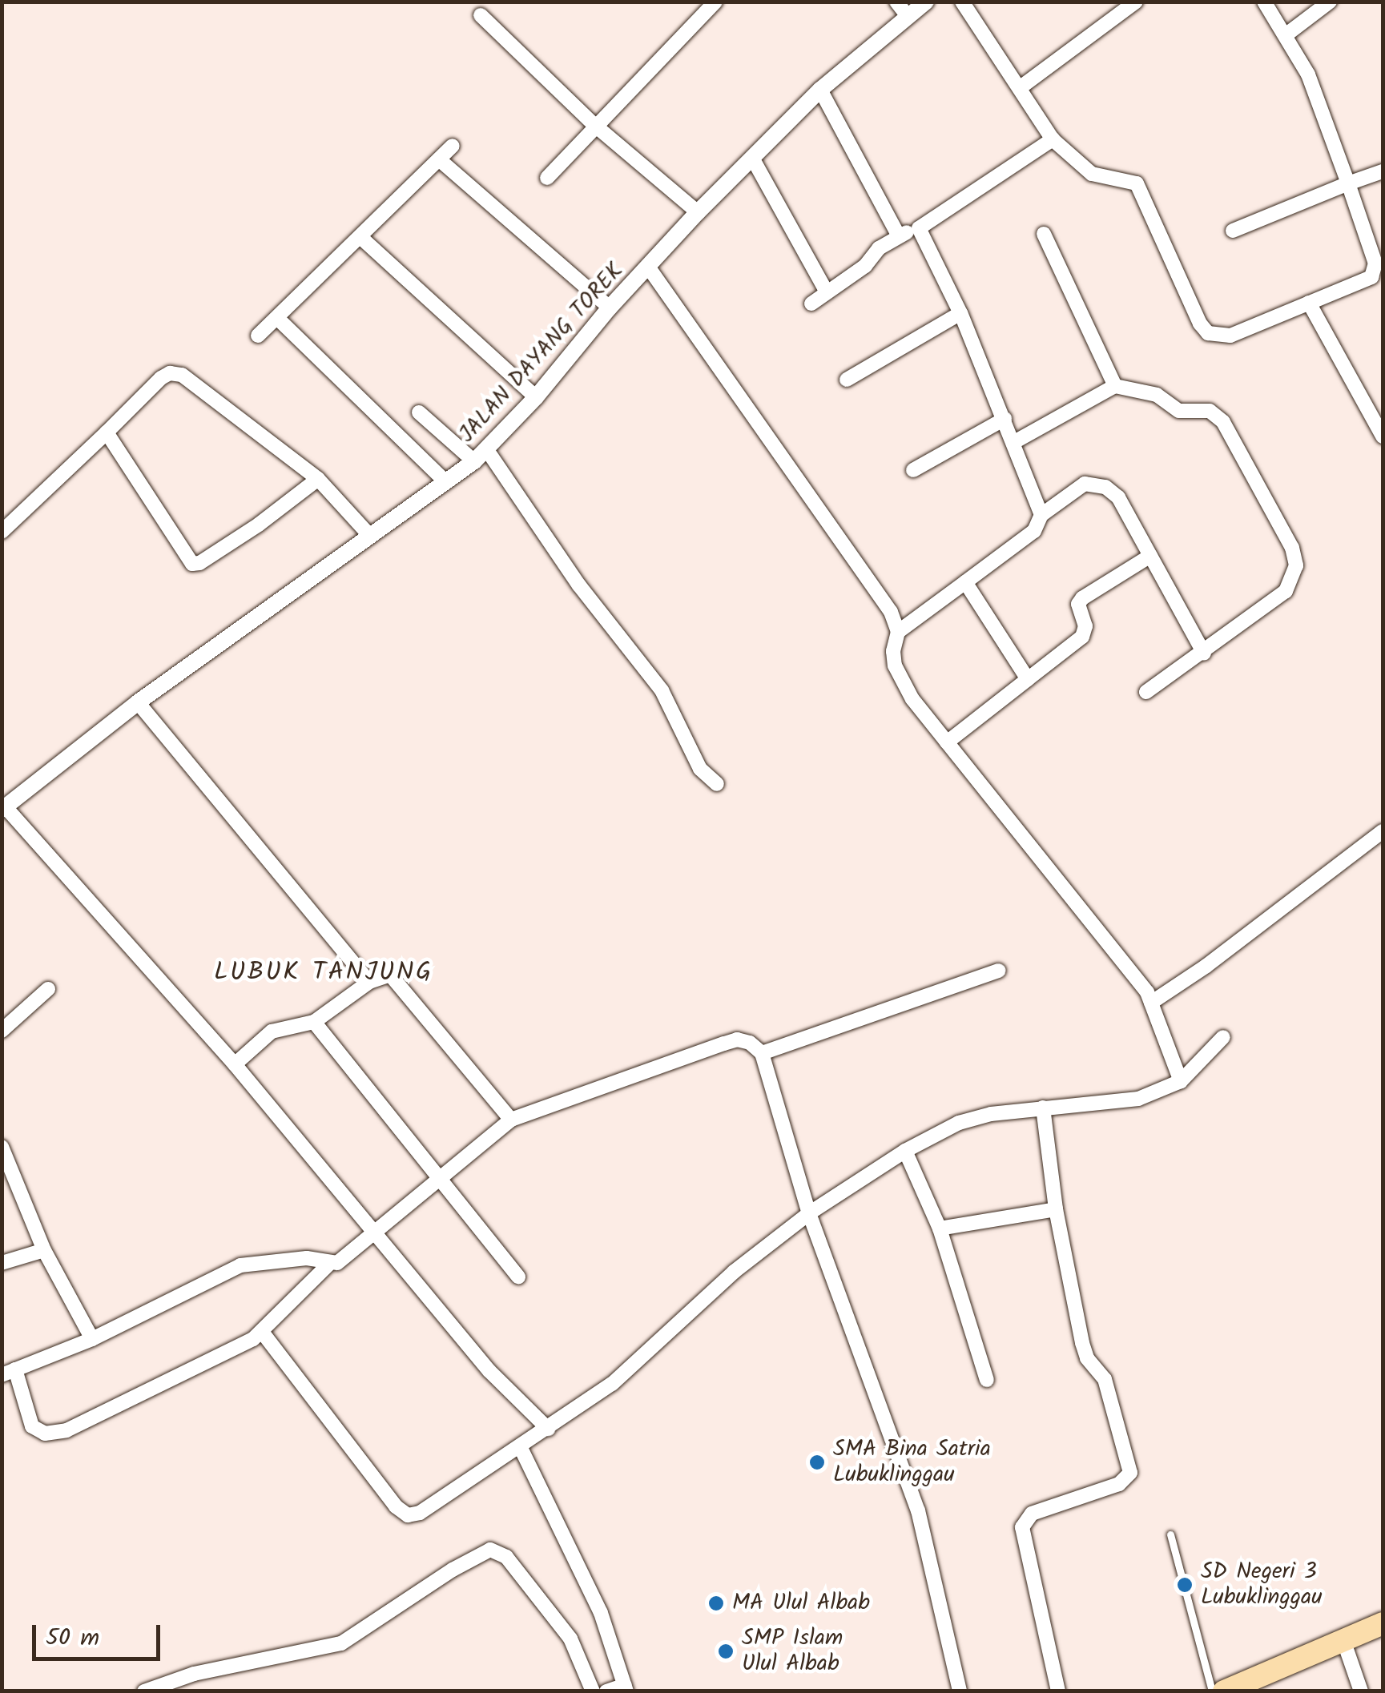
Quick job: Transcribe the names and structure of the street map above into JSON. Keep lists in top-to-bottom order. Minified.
{"streets":{"street":["JALAN DAYANG TOREK"]},"districts":["LUBUK TANJUNG"],"places":["SMA Bina Satria Lubuklinggau","SD Negeri 3 Lubuklinggau","MA Ulul Albab","SMP Islam Ulul Albab"],"scale_bar":"50 m"}
